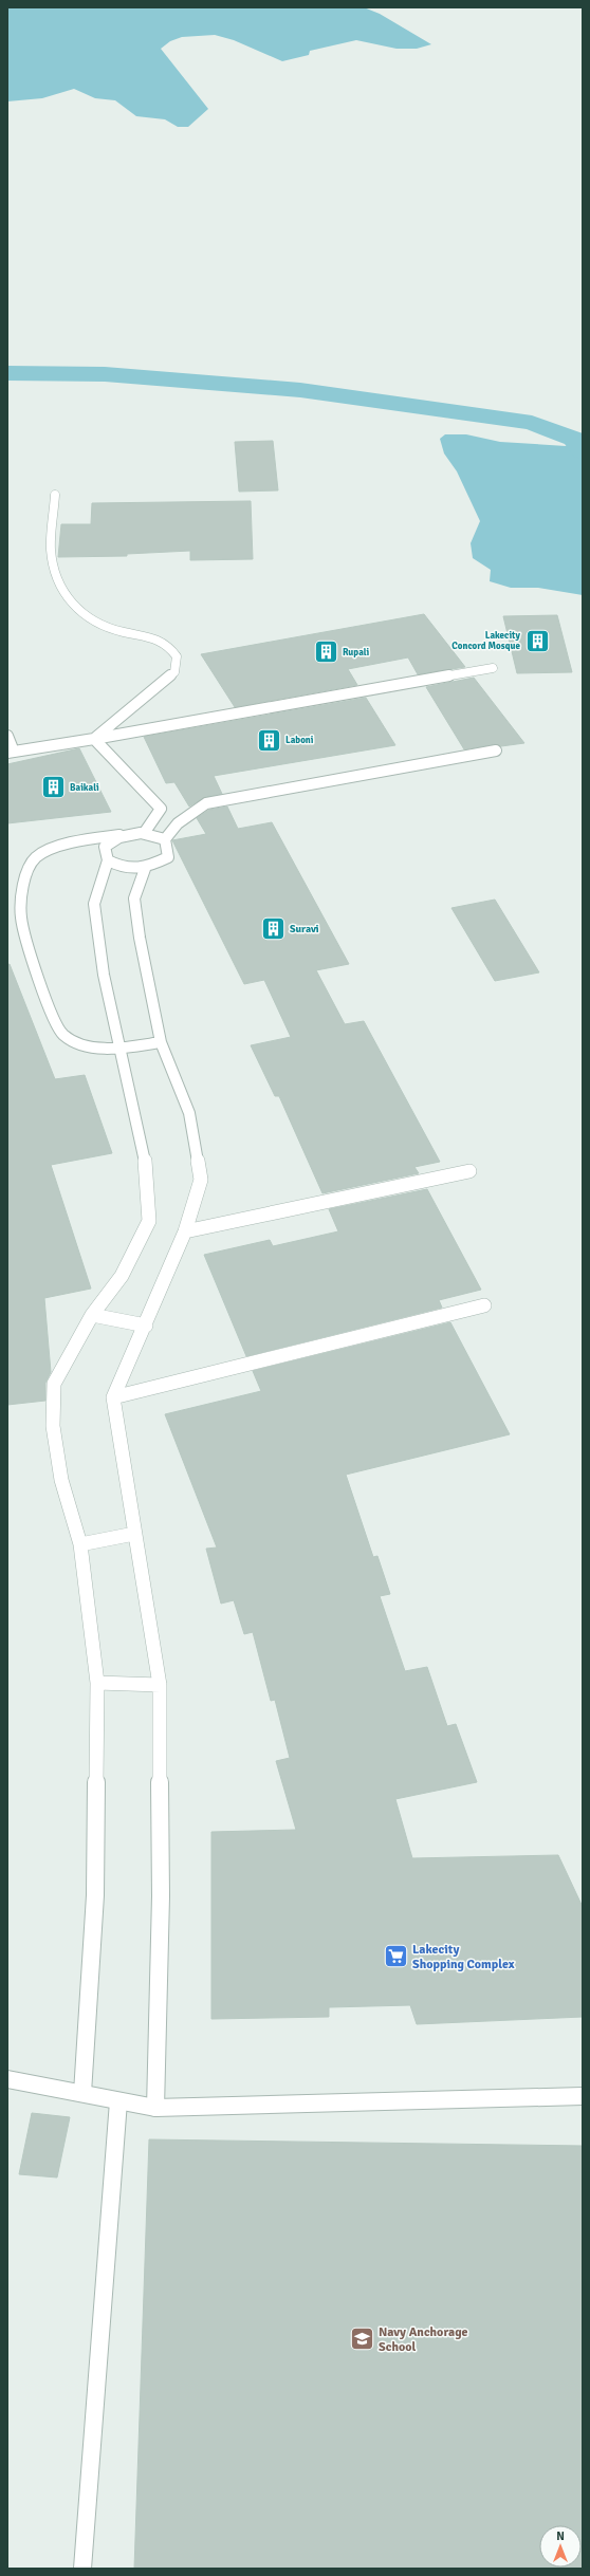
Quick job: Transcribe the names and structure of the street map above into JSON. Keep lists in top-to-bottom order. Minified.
{"places":{"building":["Lakecity Concord Mosque","Rupali","Laboni","Baikali","Suravi"],"supermarket":["Lakecity Shopping Complex"],"school or university":["Navy Anchorage School"]},"north":"top"}
